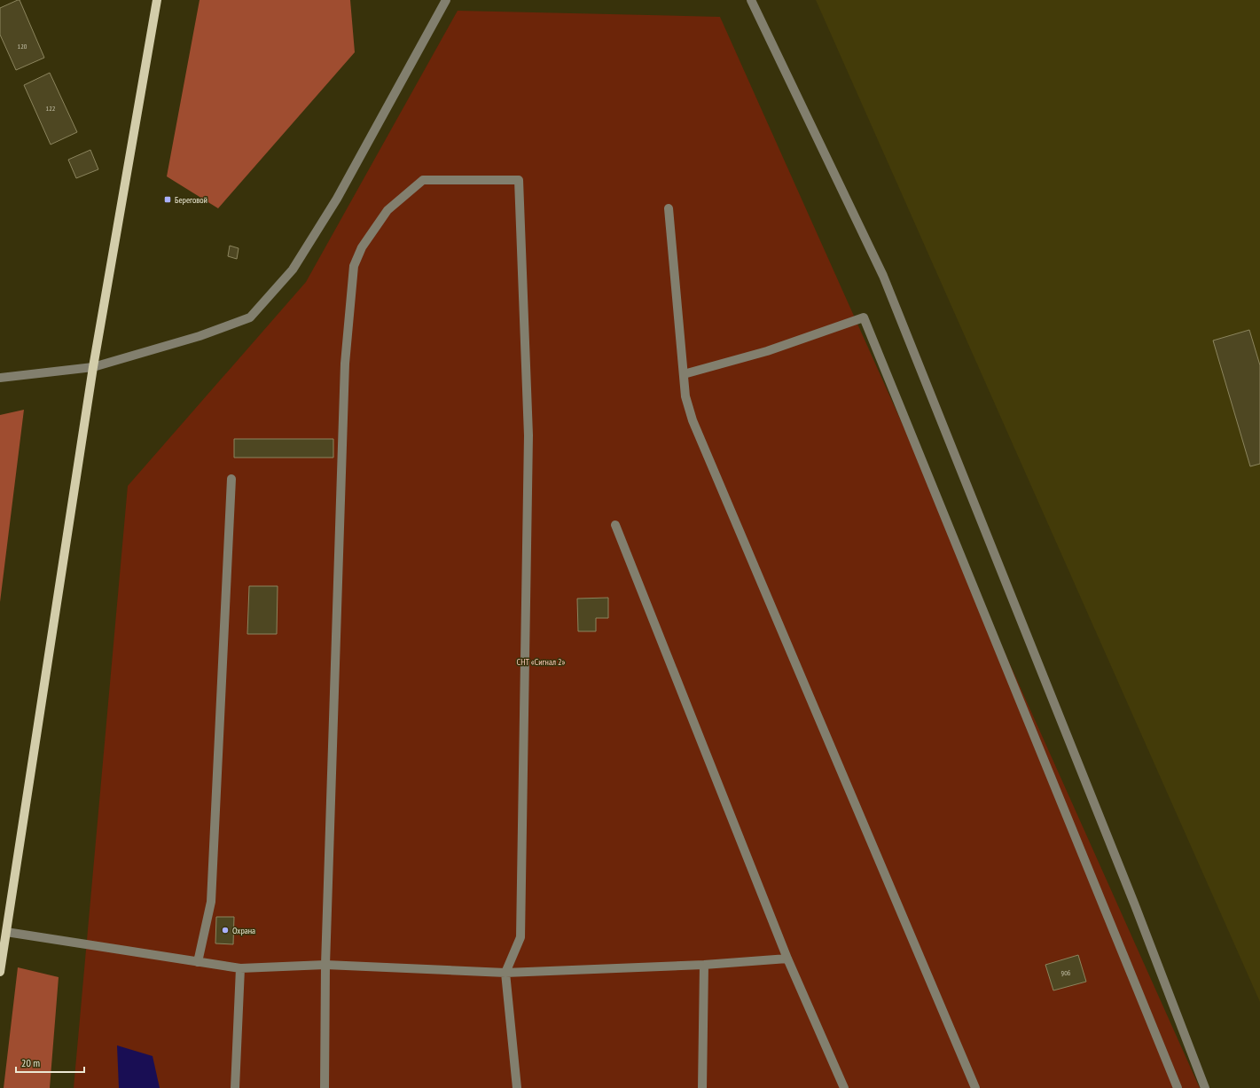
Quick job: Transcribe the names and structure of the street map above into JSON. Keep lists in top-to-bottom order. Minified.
{"parks":["СНТ «Сигнал 2»"],"places":{"transit":["Береговой"],"other":["Охрана"]},"house_numbers":["120","122","906"],"scale_bar":"20 m"}
